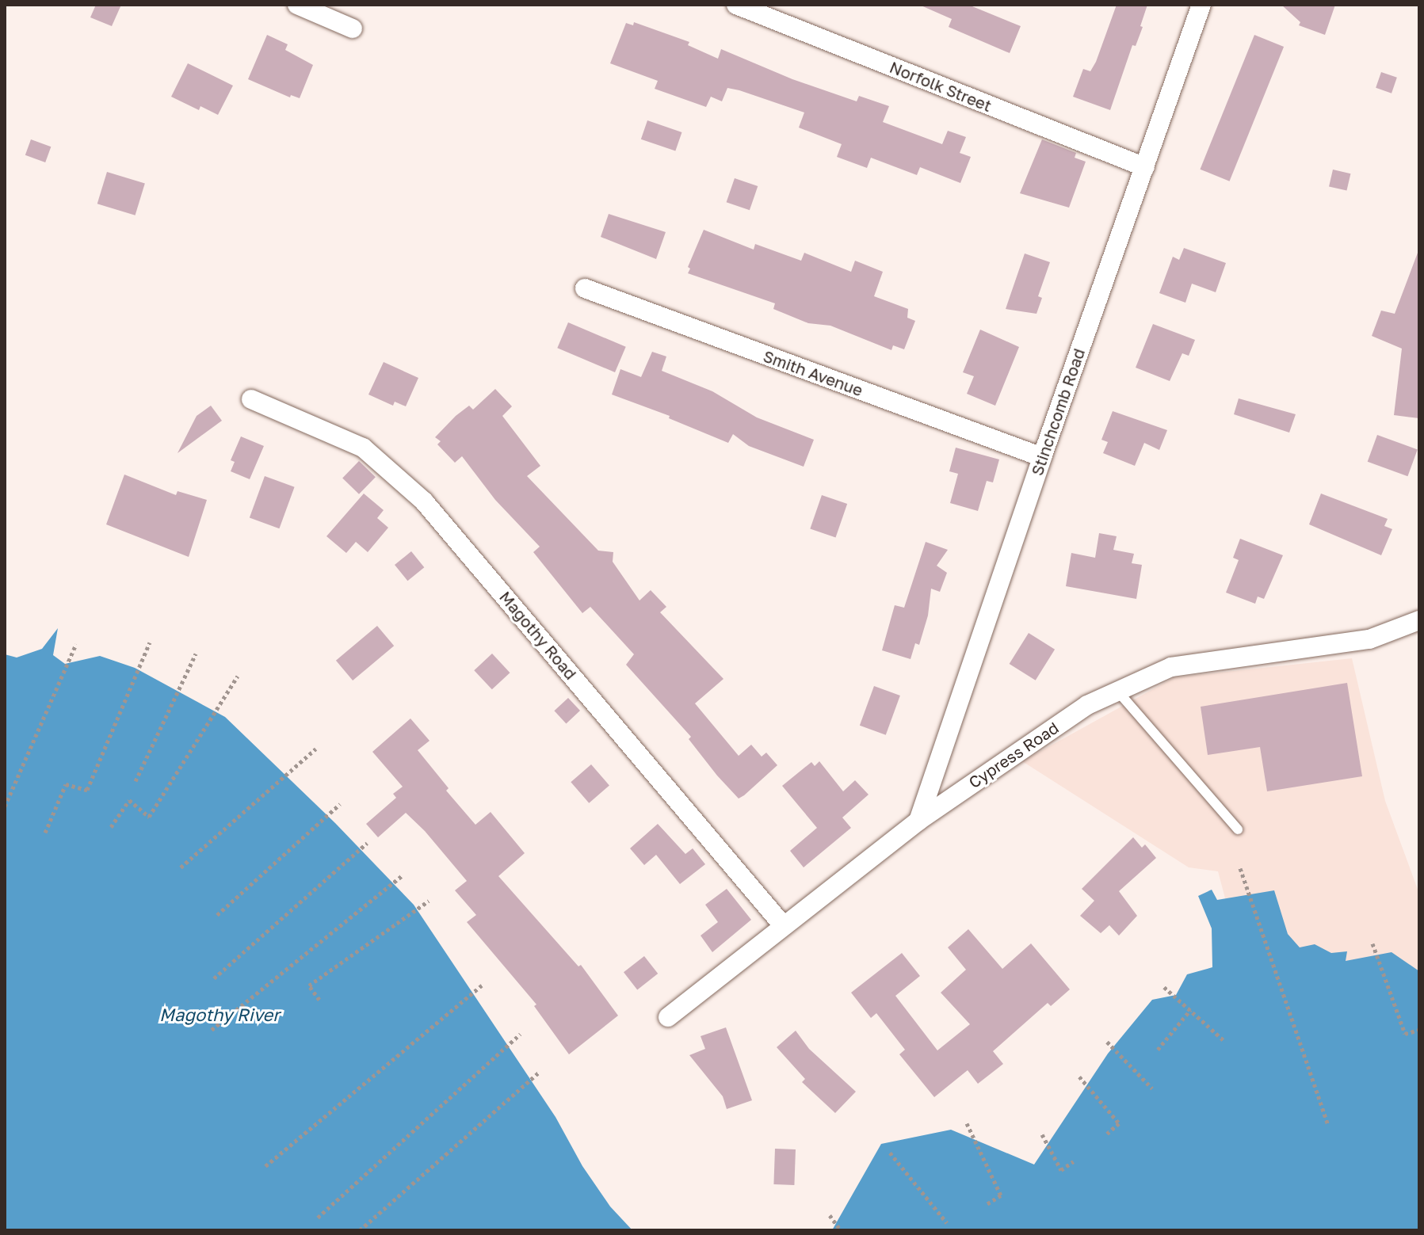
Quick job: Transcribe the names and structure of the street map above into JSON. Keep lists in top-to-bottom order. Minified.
{"streets":{"street":["Norfolk Street","Smith Avenue","Stinchcomb Road","Magothy Road","Cypress Road"]},"crossings":[["Norfolk Street","Stinchcomb Road"],["Smith Avenue","Stinchcomb Road"],["Stinchcomb Road","Cypress Road"],["Magothy Road","Cypress Road"]],"water":["Magothy River"]}
